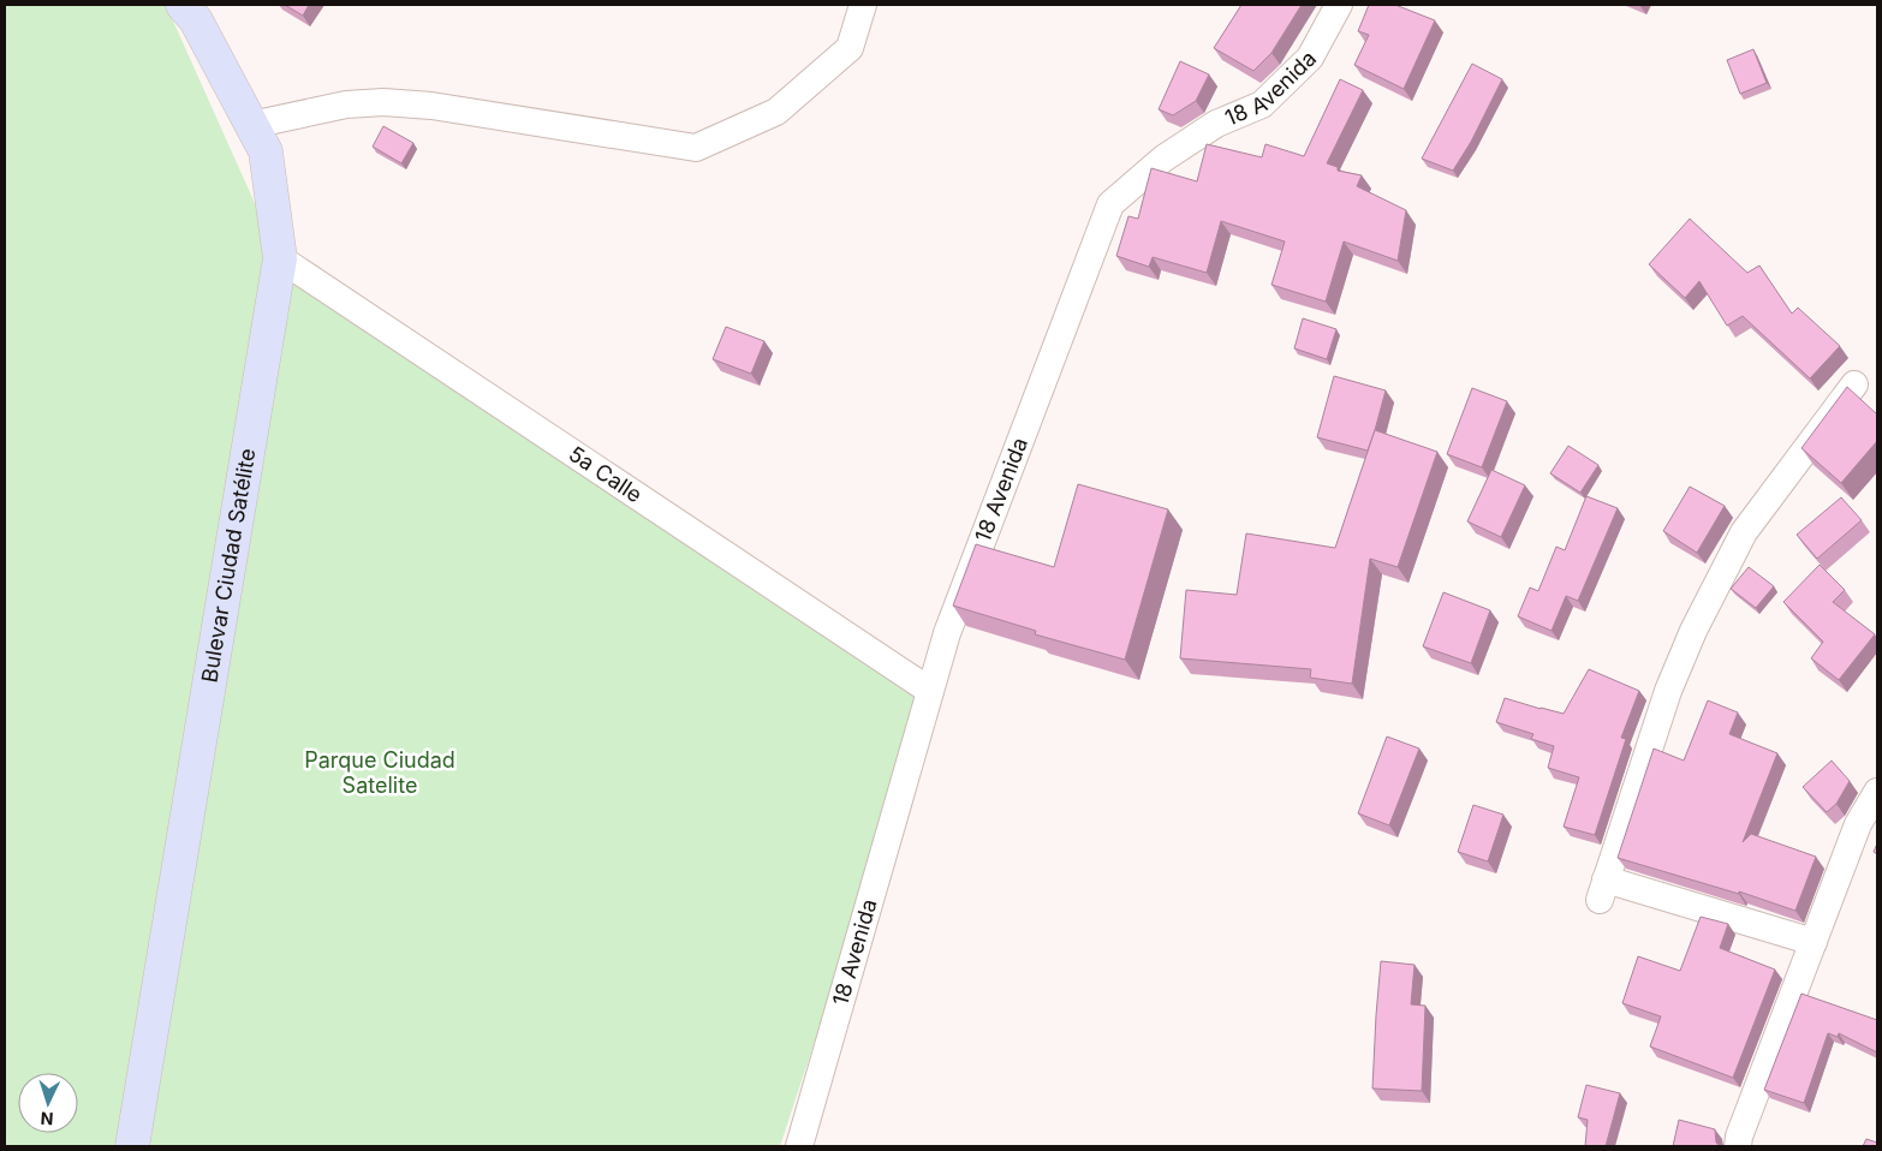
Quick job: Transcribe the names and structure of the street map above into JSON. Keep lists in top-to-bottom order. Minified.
{"streets":{"street":["18 Avenida","5a Calle","Bulevar Ciudad Satélite"]},"crossings":[["18 Avenida","5a Calle"],["5a Calle","Bulevar Ciudad Satélite"]],"parks":["Parque Ciudad Satelite"],"north":"bottom"}
